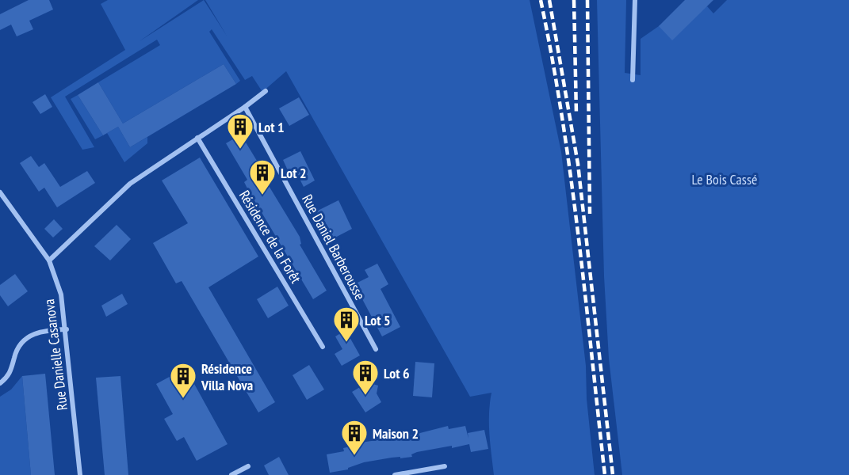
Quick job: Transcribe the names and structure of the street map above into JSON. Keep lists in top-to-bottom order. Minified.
{"streets":{"street":["Résidence de la Forêt","Rue Daniel Barberousse","Rue Danielle Casanova"]},"parks":["Le Bois Cassé"],"places":{"building":["Lot 1","Lot 2","Lot 5","Lot 6","Résidence Villa Nova","Maison 2"]}}
